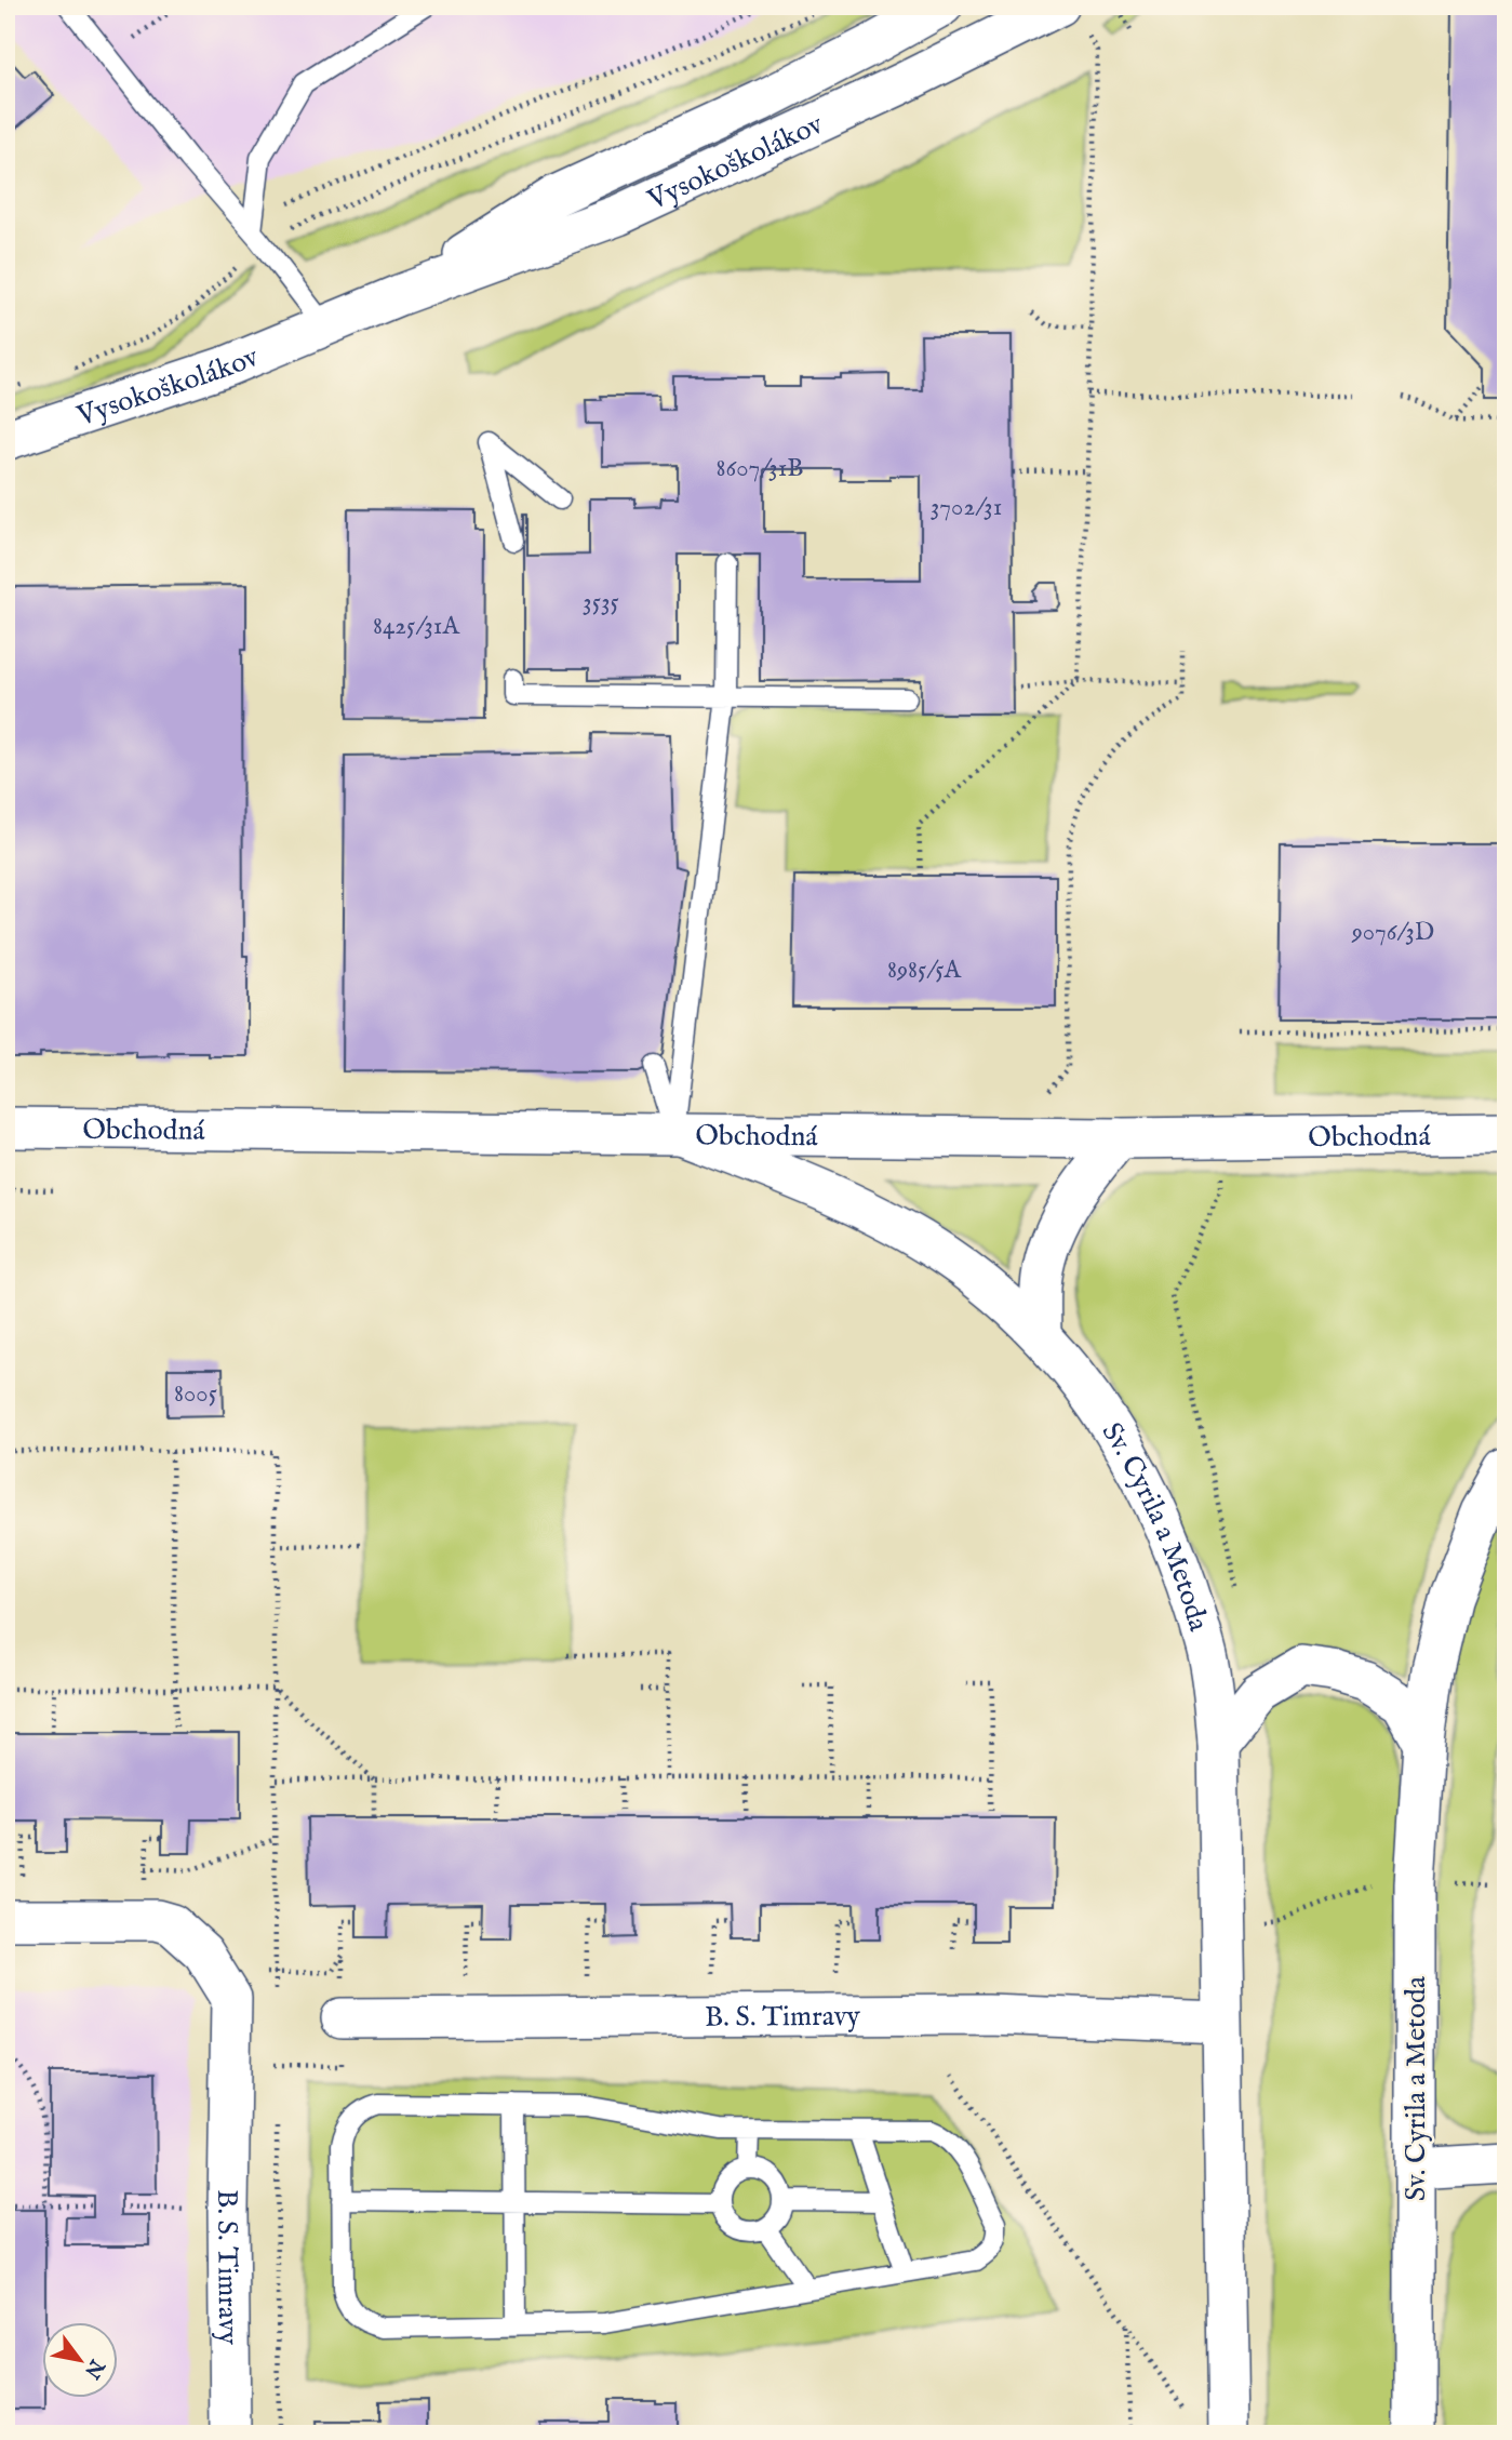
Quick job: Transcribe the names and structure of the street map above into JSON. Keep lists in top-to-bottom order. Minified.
{"streets":{"street":["Vysokoškolákov","Obchodná","Sv. Cyrila a Metoda","B. S. Timravy"]},"crossings":[["Obchodná","Sv. Cyrila a Metoda"],["Sv. Cyrila a Metoda","B. S. Timravy"]],"house_numbers":["8607/31B","3702/31","3535","8425/31A","9076/3D","8985/5A","8005"],"north":"bottom right"}
